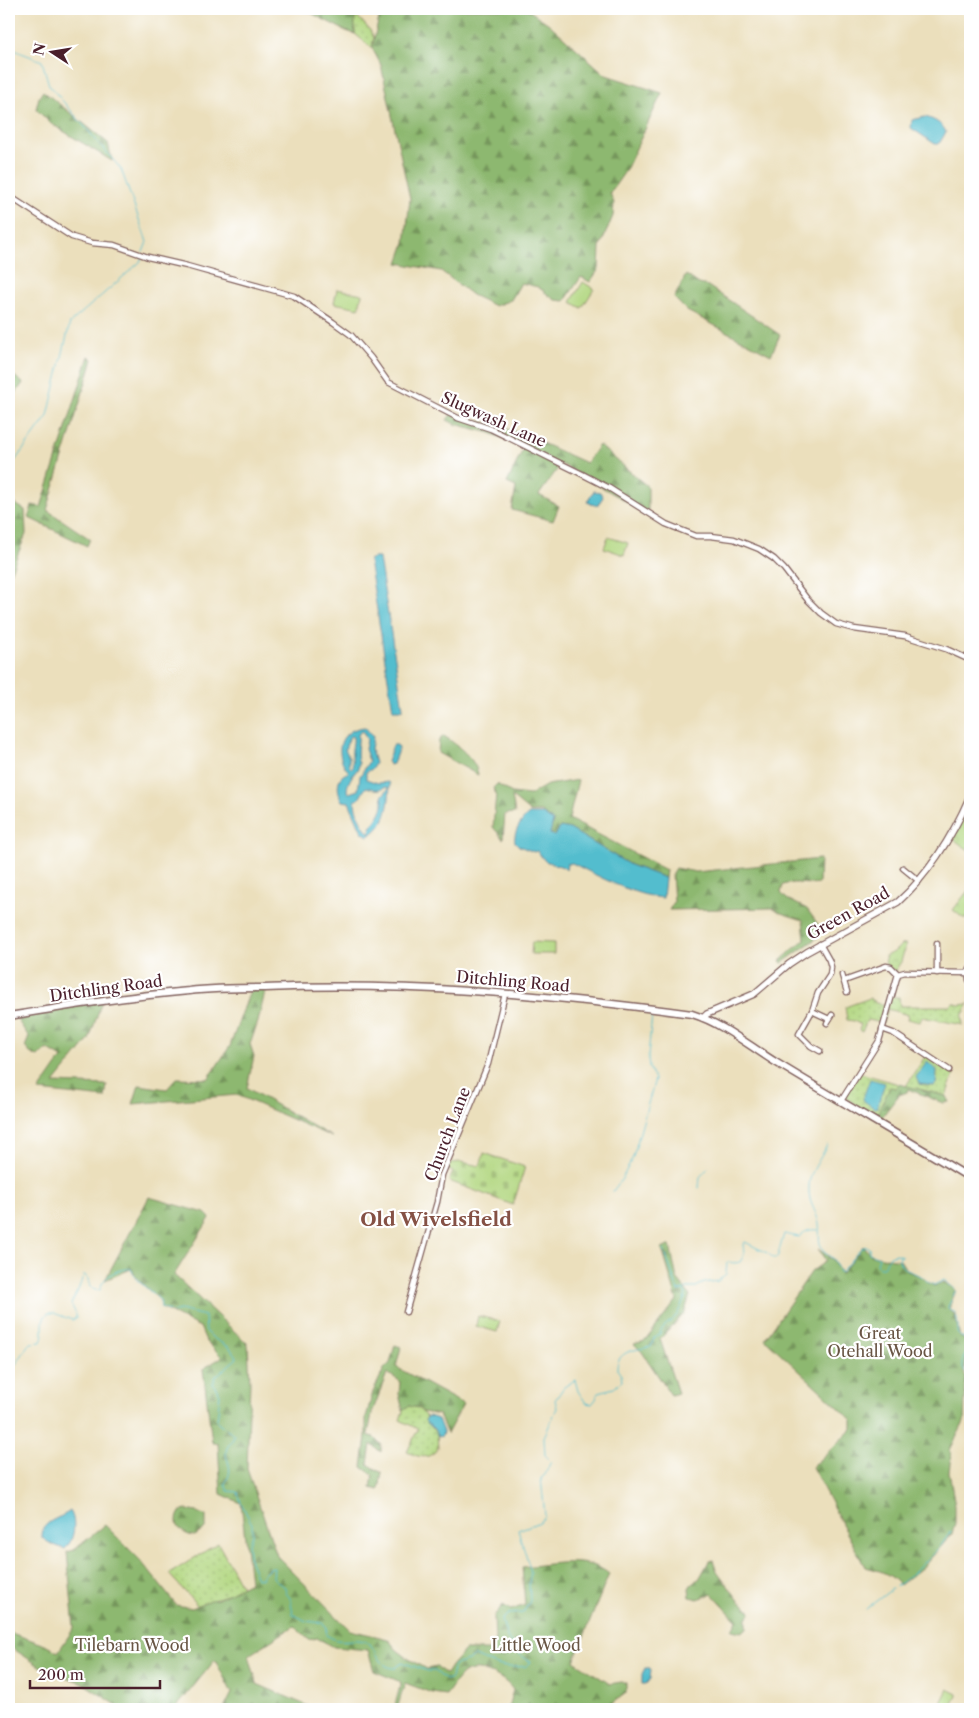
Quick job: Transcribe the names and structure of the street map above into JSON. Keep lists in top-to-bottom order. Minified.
{"streets":{"main road":["Ditchling Road"],"street":["Slugwash Lane","Green Road","Church Lane"]},"crossings":[["Green Road","Ditchling Road"],["Ditchling Road","Church Lane"]],"districts":["Old Wivelsfield"],"parks":["Great Otehall Wood","Tilebarn Wood","Little Wood"],"scale_bar":"200 m","north":"left"}
